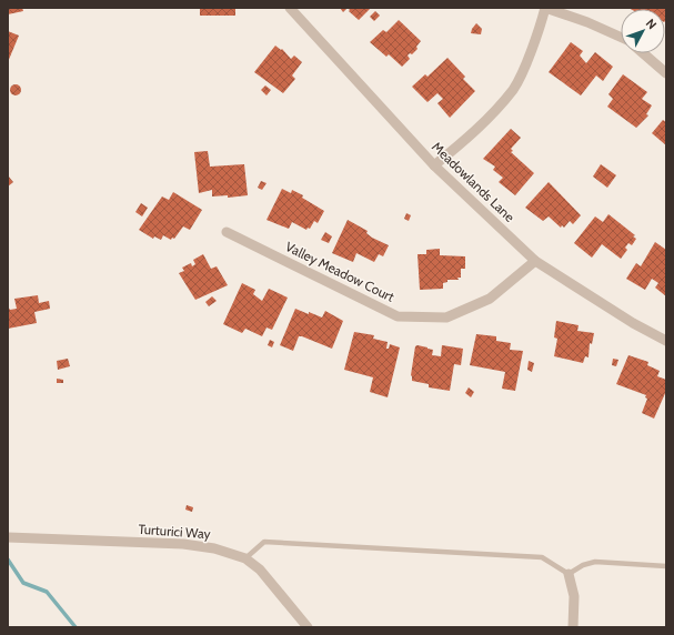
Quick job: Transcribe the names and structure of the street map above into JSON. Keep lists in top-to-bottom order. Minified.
{"streets":{"street":["Meadowlands Lane","Valley Meadow Court","Turturici Way"]},"crossings":[["Meadowlands Lane","Valley Meadow Court"]],"north":"top right"}
